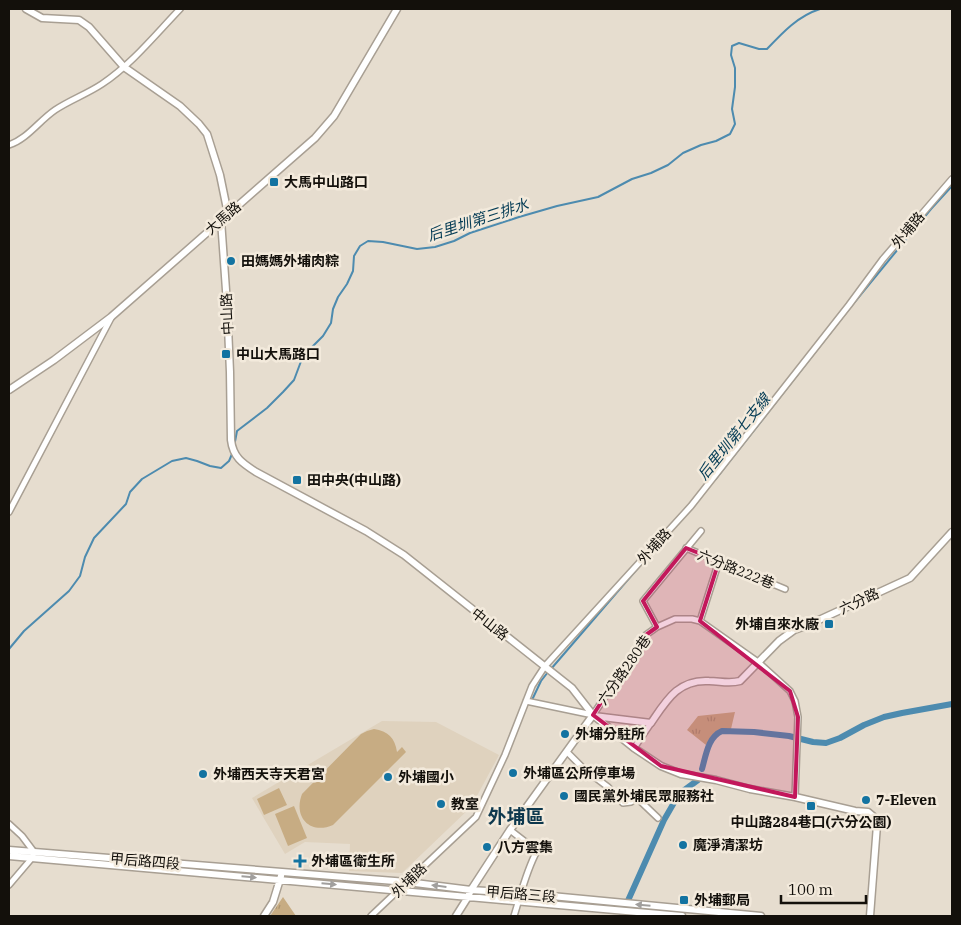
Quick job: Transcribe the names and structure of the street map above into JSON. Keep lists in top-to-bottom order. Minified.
{"streets":{"street":["大馬路","外埔路","中山路","六分路222巷","六分路","六分路280巷","甲后路四段","甲后路三段"]},"crossings":[["大馬路","中山路"],["外埔路","中山路"],["外埔路","甲后路三段"],["中山路","六分路280巷"],["六分路222巷","六分路280巷"],["甲后路四段","甲后路三段"]],"districts":["外埔區"],"water":["后里圳第三排水","后里圳第七支線"],"places":{"transit":["大馬中山路口","中山大馬路口","田中央(中山路)","外埔自來水廠","中山路284巷口(六分公園)","外埔郵局"],"other":["田媽媽外埔肉粽","外埔分駐所","外埔區公所停車場","外埔西天寺天君宮","外埔國小","國民黨外埔民眾服務社","7-Eleven","教室","魔淨清潔坊","八方雲集"],"health":["外埔區衛生所"]},"scale_bar":"100 m"}
